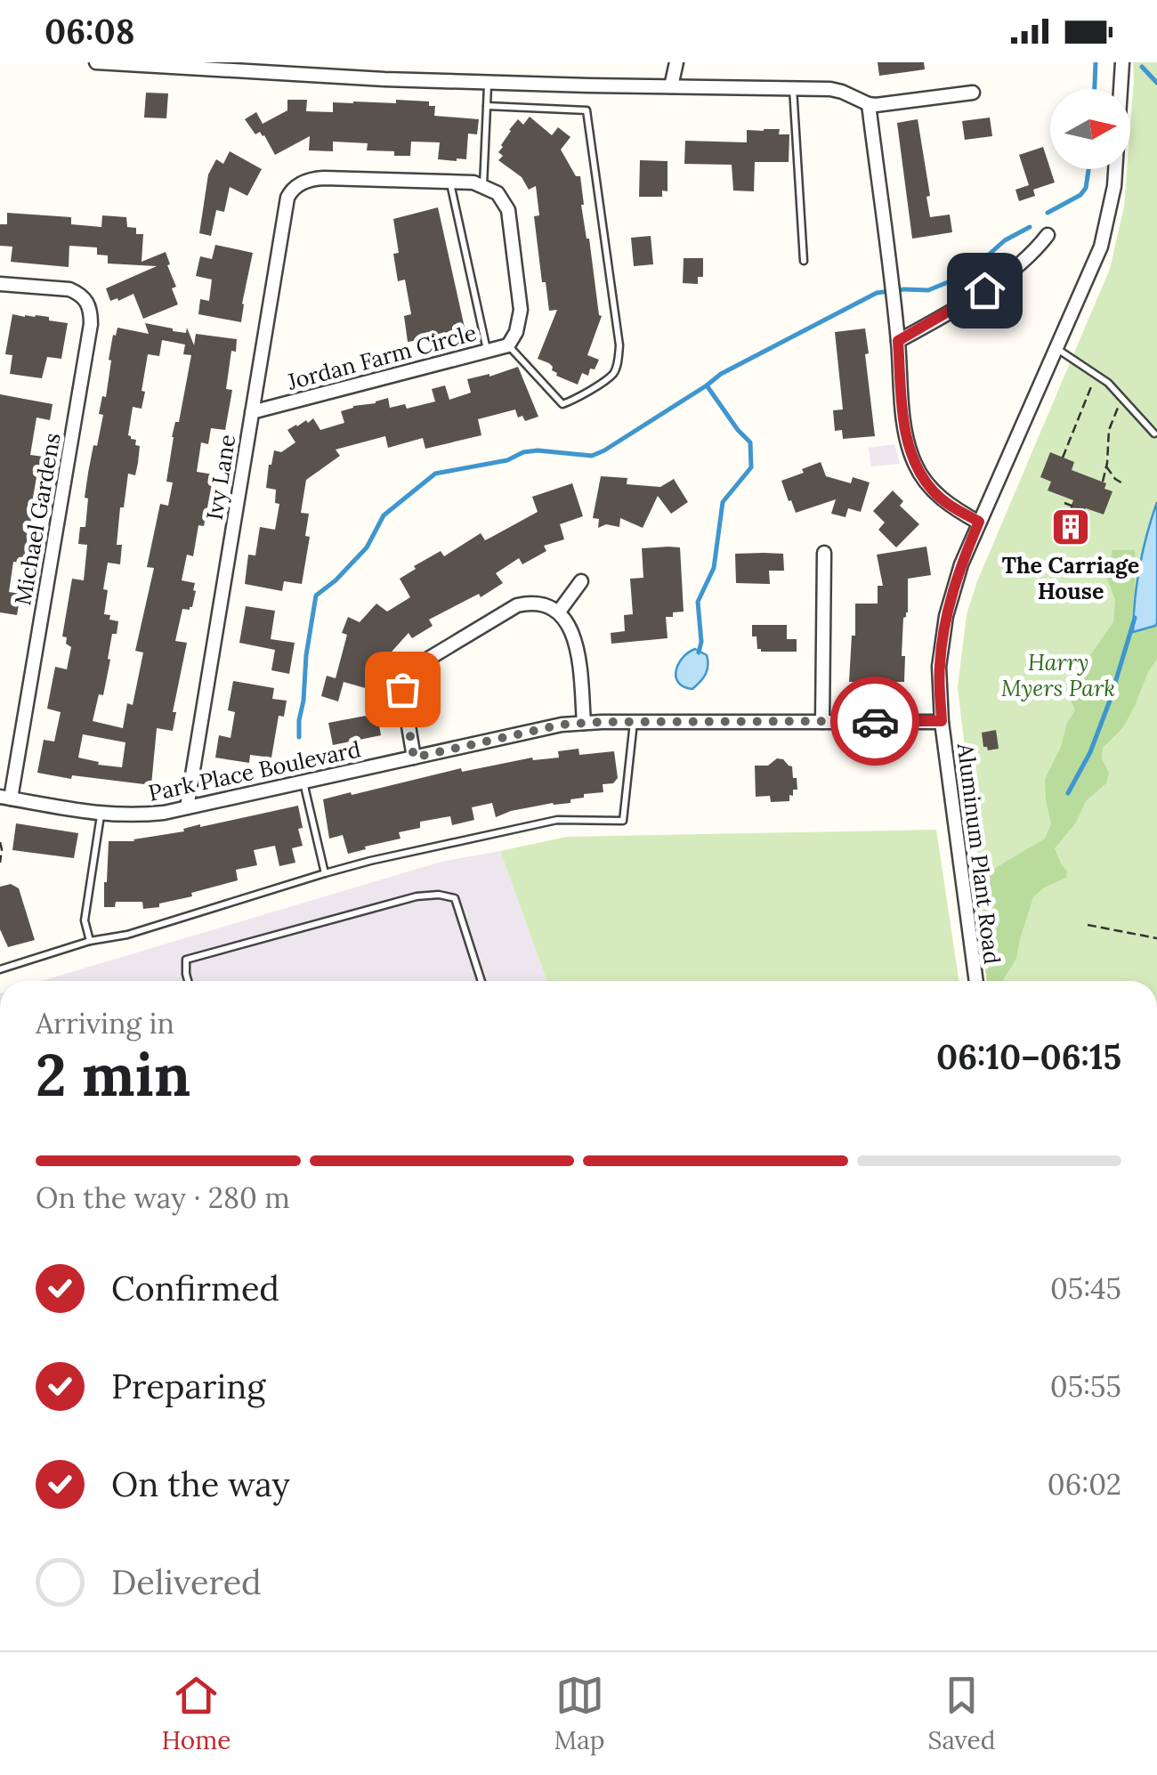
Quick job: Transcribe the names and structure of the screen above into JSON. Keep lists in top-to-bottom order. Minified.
{"streets":{"street":["Jordan Farm Circle","Ivy Lane","Michael Gardens","Park Place Boulevard","Aluminum Plant Road"]},"crossings":[["Jordan Farm Circle","Ivy Lane"],["Ivy Lane","Park Place Boulevard"],["Michael Gardens","Park Place Boulevard"],["Park Place Boulevard","Aluminum Plant Road"]],"parks":["Harry Myers Park"],"places":{"building":["The Carriage House"]},"north":"right","page":{"status":"06:08","heading":["2 min","Arriving in","06:10–06:15"],"bar":"On the way · 280 m","list":[["Confirmed","05:45"],["Preparing","05:55"],["On the way","06:02"],"Delivered"],"tabs":["Home","Map","Saved"]}}
